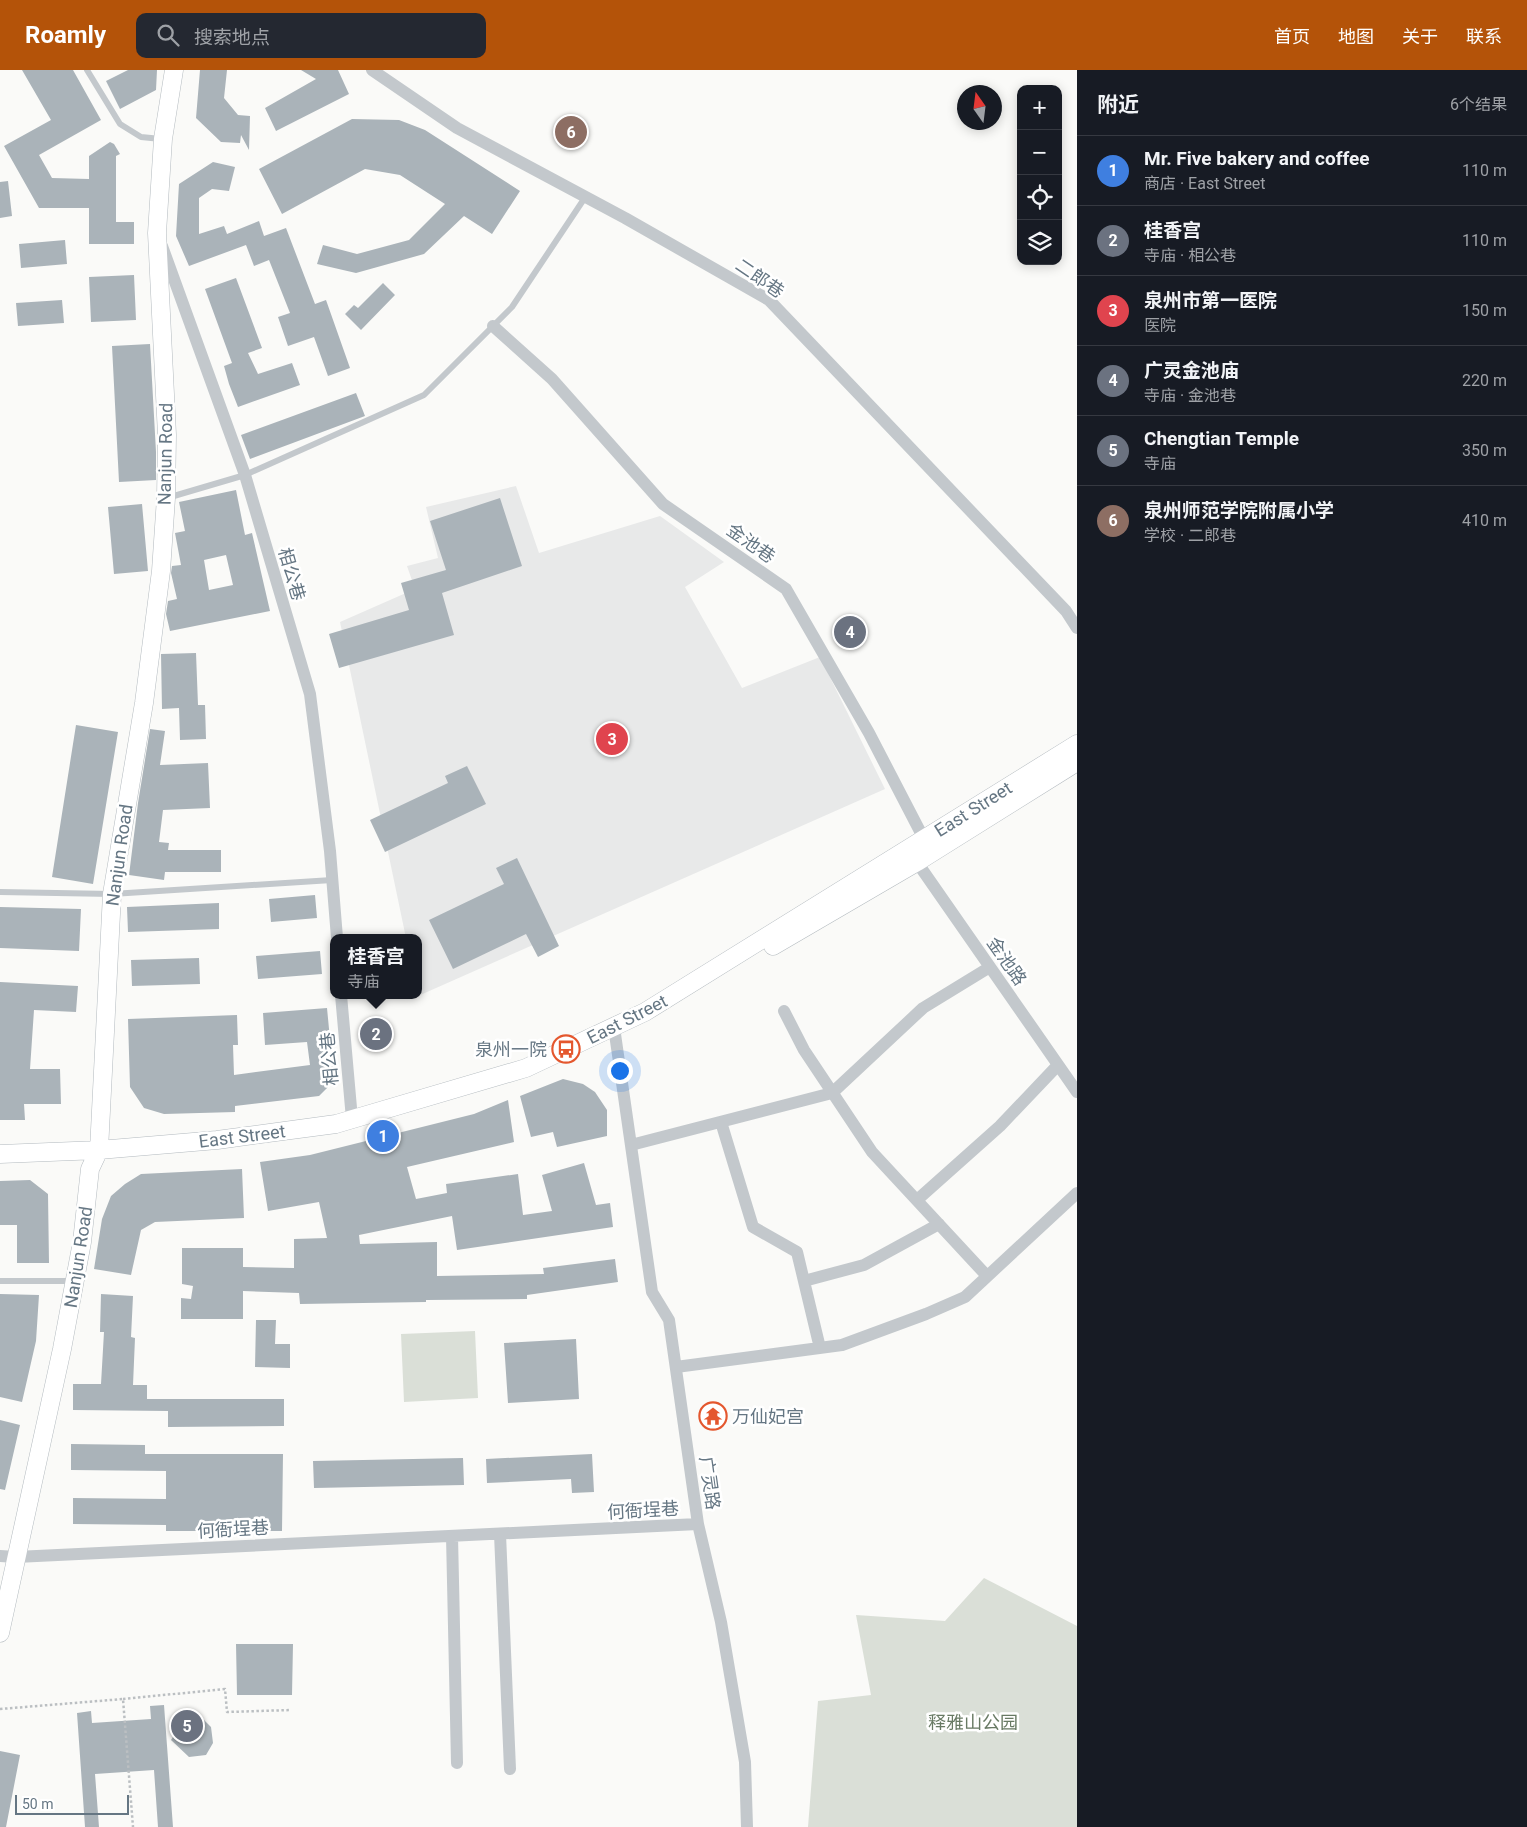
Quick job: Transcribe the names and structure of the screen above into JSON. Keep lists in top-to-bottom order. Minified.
{"streets":{"main road":["Nanjun Road","East Street"],"street":["二郎巷","金池巷","相公巷","金池路","广灵路","何衙埕巷"]},"crossings":[["Nanjun Road","相公巷"],["Nanjun Road","East Street"],["Nanjun Road","何衙埕巷"],["金池巷","East Street"],["相公巷","East Street"],["East Street","金池路"],["East Street","广灵路"],["广灵路","何衙埕巷"]],"parks":["释雅山公园"],"places":{"bus stop":["泉州一院"],"temple":["万仙妃宫"]},"scale_bar":"50 m","north":"top","page":{"header":"Roamly","search":"搜索地点","nav":["首页","地图","关于","联系"],"heading":["附近","6个结果"],"map_buttons":["+","−"],"pins":["6","4","3","2","1","5"],"list":[{"mark":"1","name":"Mr. Five bakery and coffee","note":"商店 · East Street","value":"110 m"},{"mark":"2","name":"桂香宫","note":"寺庙 · 相公巷","value":"110 m"},{"mark":"3","name":"泉州市第一医院","note":"医院","value":"150 m"},{"mark":"4","name":"广灵金池庙","note":"寺庙 · 金池巷","value":"220 m"},{"mark":"5","name":"Chengtian Temple","note":"寺庙","value":"350 m"},{"mark":"6","name":"泉州师范学院附属小学","note":"学校 · 二郎巷","value":"410 m"}],"popup":["桂香宫","寺庙"],"scale":"50 m"}}
